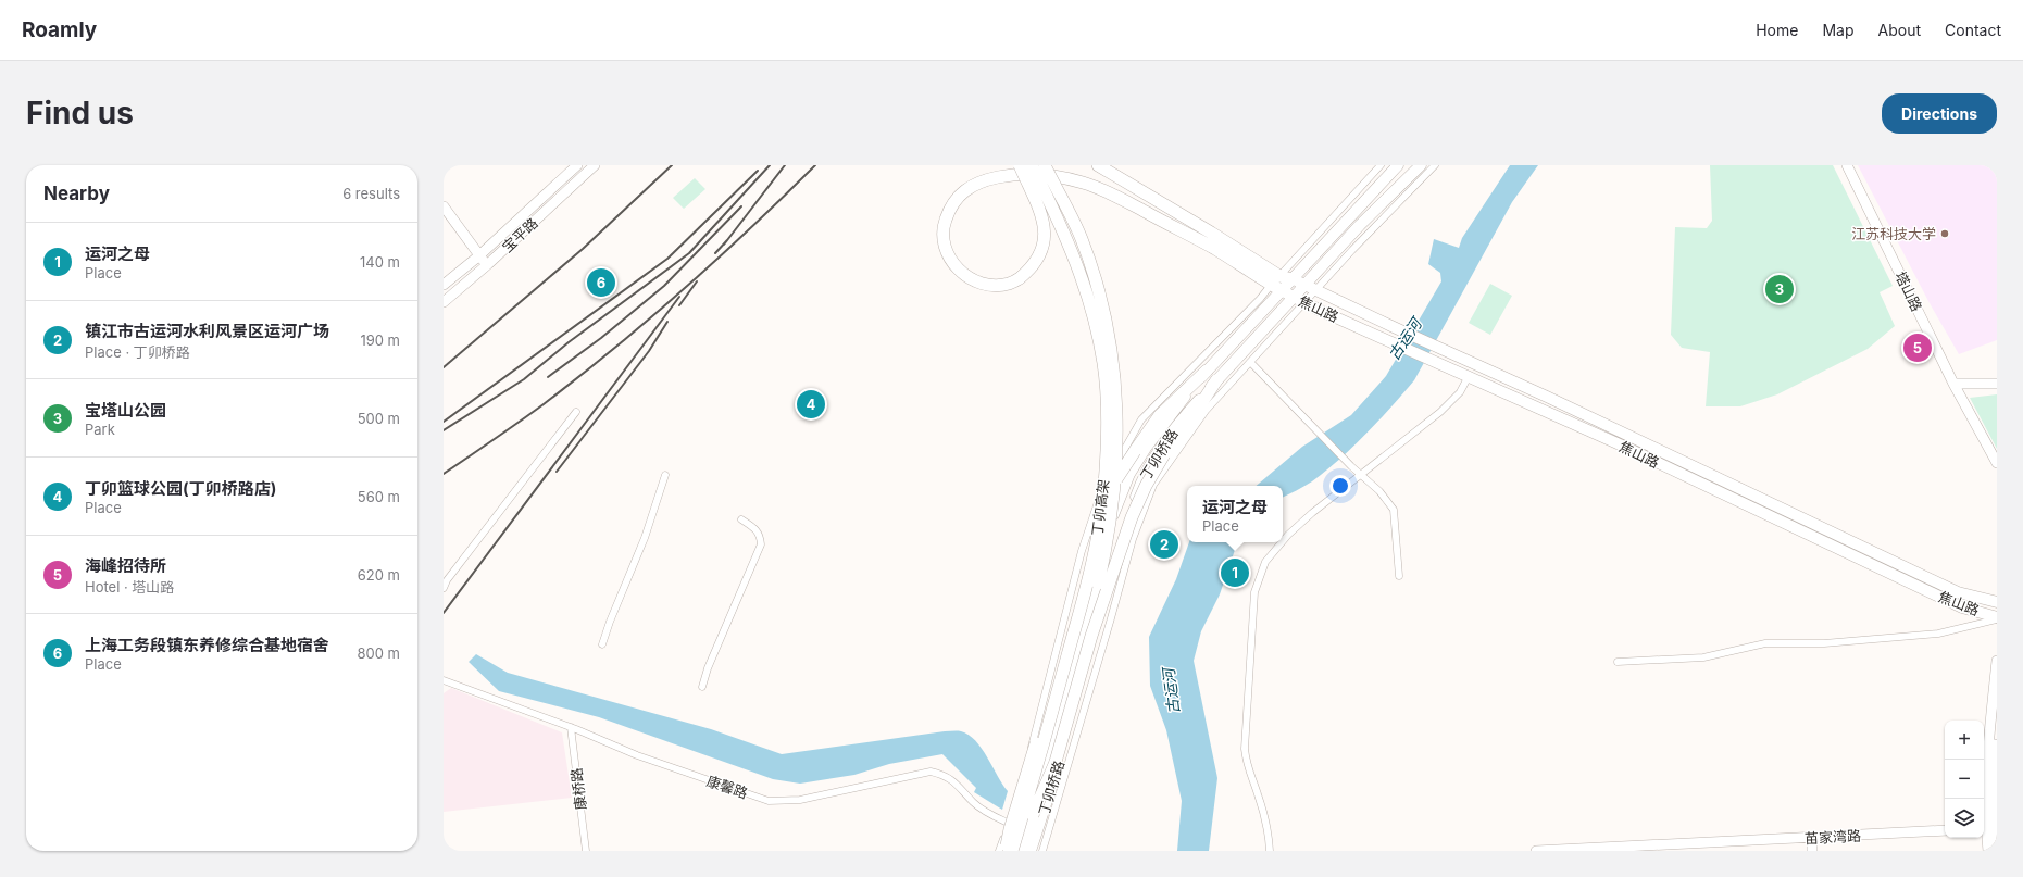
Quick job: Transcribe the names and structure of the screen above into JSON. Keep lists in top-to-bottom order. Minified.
{"streets":{"highway":["丁卯高架"],"main road":["焦山路","丁卯桥路"],"street":["宝平路","塔山路","康馨路","康桥路","苗家湾路"]},"crossings":[["焦山路","丁卯桥路"],["康馨路","康桥路"]],"water":["古运河"],"places":["江苏科技大学"],"page":{"header":"Roamly","nav":["Home","Map","About","Contact"],"buttons":"Directions","title":"Find us","heading":["Nearby","6 results"],"list":[{"mark":"1","name":"运河之母","note":"Place","value":"140 m"},{"mark":"2","name":"镇江市古运河水利风景区运河广场","note":"Place · 丁卯桥路","value":"190 m"},{"mark":"3","name":"宝塔山公园","note":"Park","value":"500 m"},{"mark":"4","name":"丁卯篮球公园(丁卯桥路店)","note":"Place","value":"560 m"},{"mark":"5","name":"海峰招待所","note":"Hotel · 塔山路","value":"620 m"},{"mark":"6","name":"上海工务段镇东养修综合基地宿舍","note":"Place","value":"800 m"}],"pins":["6","3","5","4","2","1"],"popup":["运河之母","Place"],"map_buttons":["+","−"]}}
